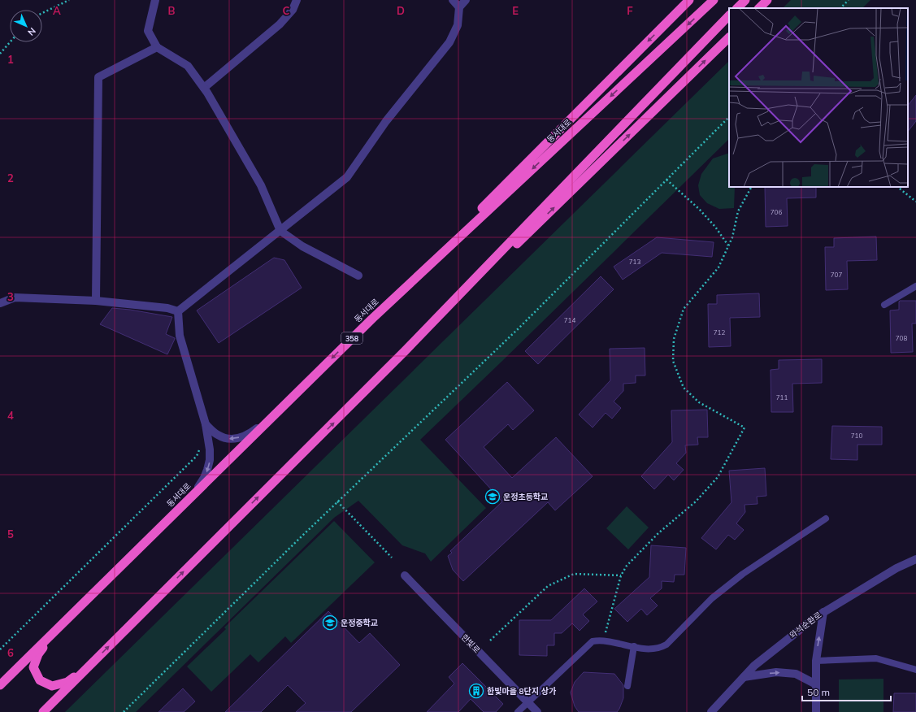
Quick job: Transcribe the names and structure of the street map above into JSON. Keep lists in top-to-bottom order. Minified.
{"streets":{"highway":["동서대로","358"],"street":["와석순환로","한빛로"]},"places":{"school or university":["운정초등학교","운정중학교"],"building":["한빛마을 8단지 상가"]},"house_numbers":["706","713","707","714","712","708","711","710"],"scale_bar":"50 m","north":"bottom right","grid":{"columns":["A","B","C","D","E","F"],"rows":["1","2","3","4","5","6"]}}
